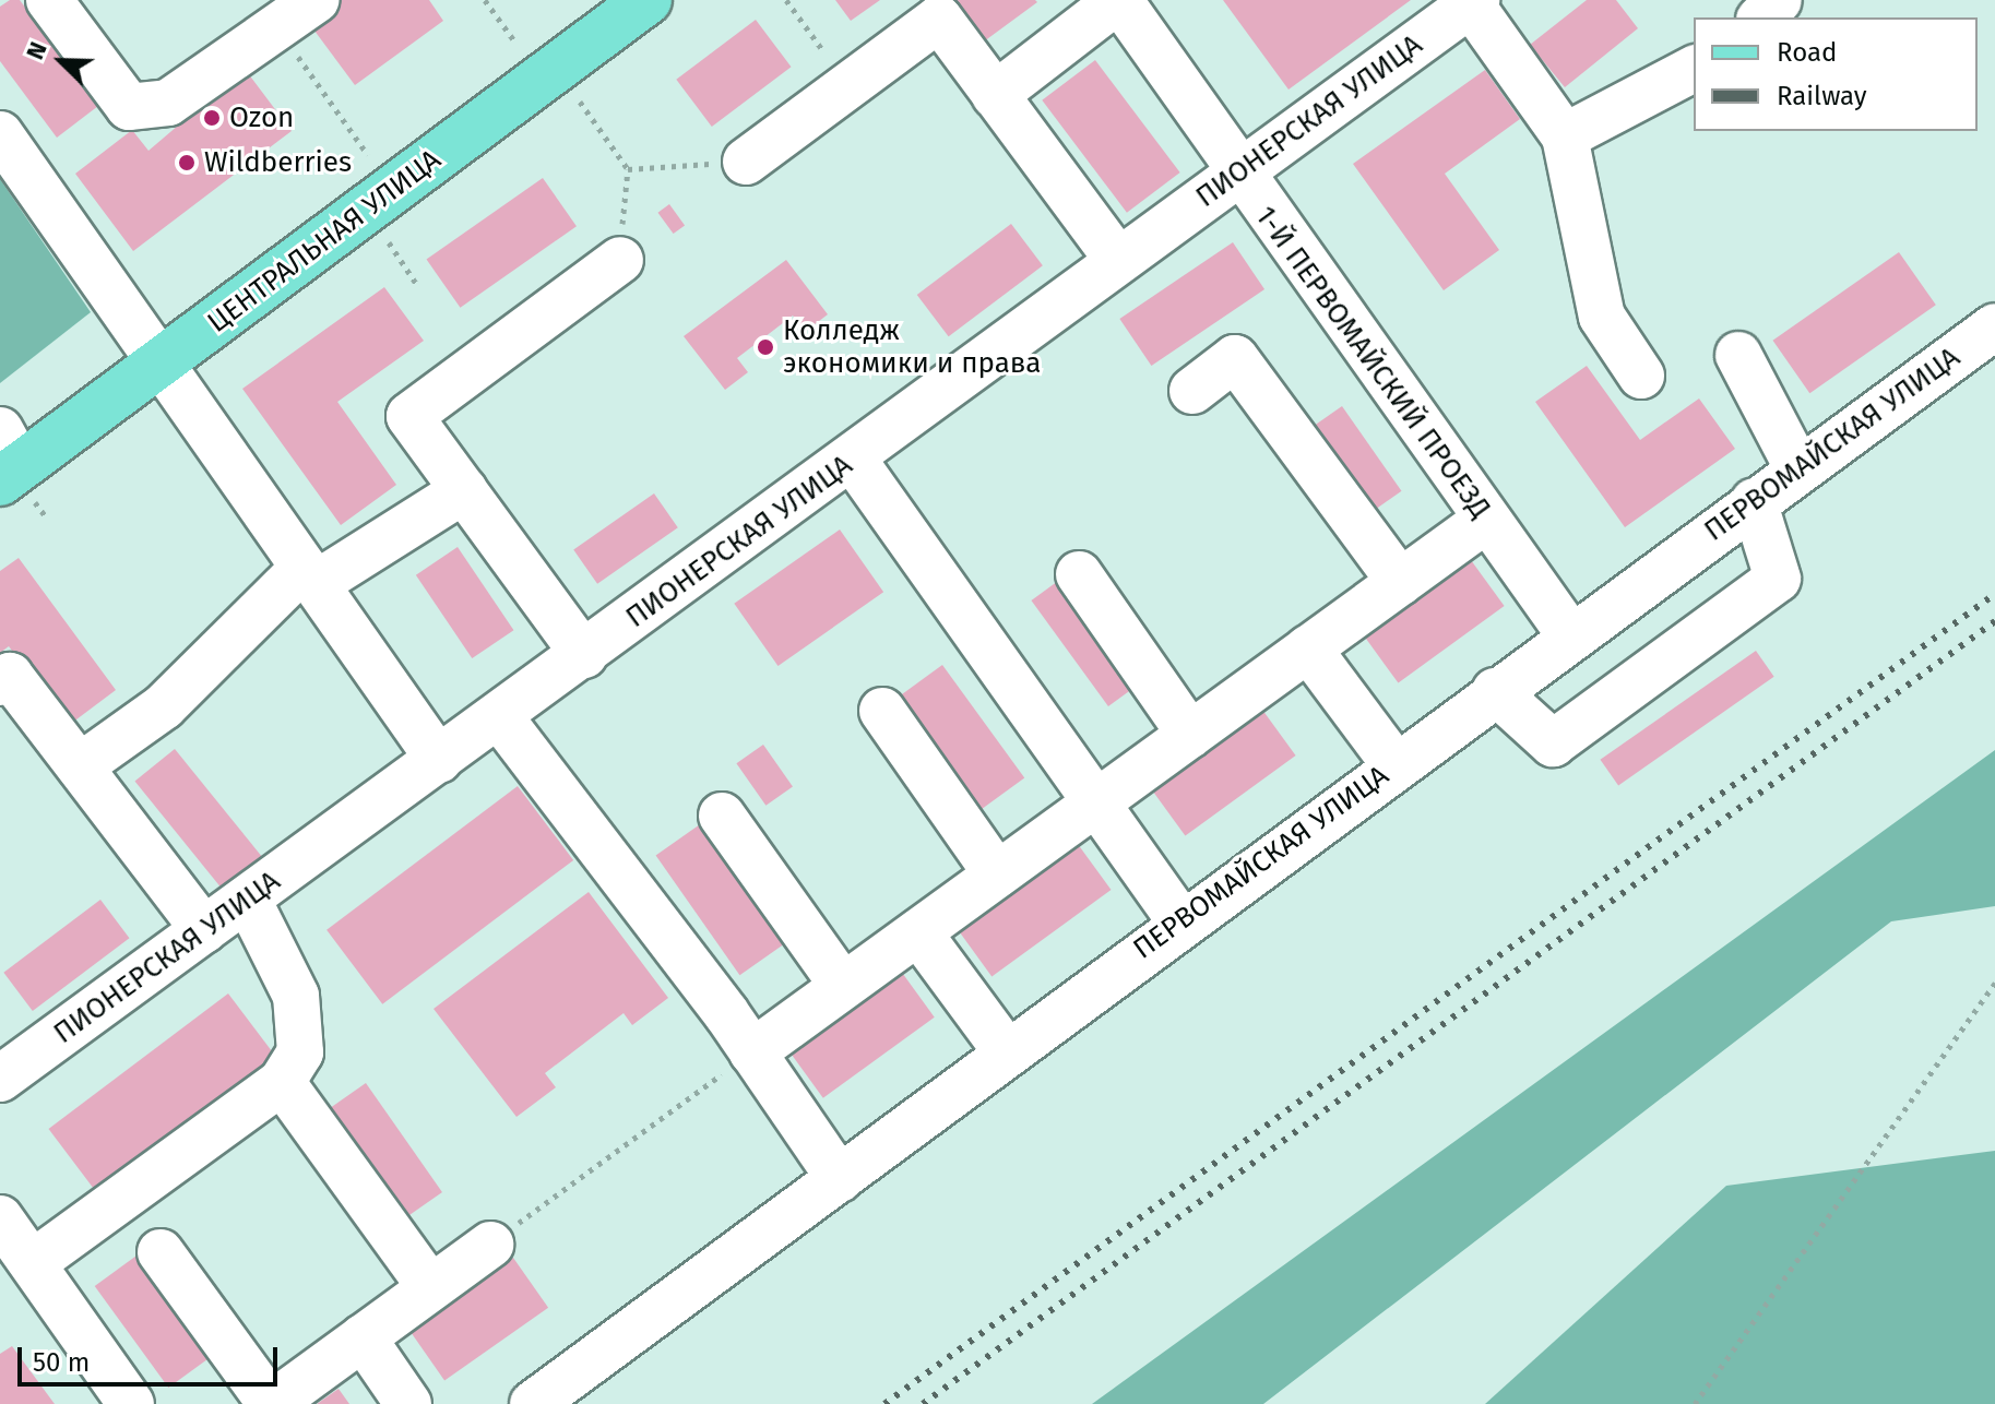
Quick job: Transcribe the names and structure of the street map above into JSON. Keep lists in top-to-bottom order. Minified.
{"streets":{"main road":["ЦЕНТРАЛЬНАЯ УЛИЦА"],"street":["ПИОНЕРСКАЯ УЛИЦА","1-Й ПЕРВОМАЙСКИЙ ПРОЕЗД","ПЕРВОМАЙСКАЯ УЛИЦА"]},"crossings":[["ПИОНЕРСКАЯ УЛИЦА","1-Й ПЕРВОМАЙСКИЙ ПРОЕЗД"],["1-Й ПЕРВОМАЙСКИЙ ПРОЕЗД","ПЕРВОМАЙСКАЯ УЛИЦА"]],"places":["Ozon","Wildberries","Колледж экономики и права"],"legend":["Road","Railway"],"scale_bar":"50 m","north":"top left"}
